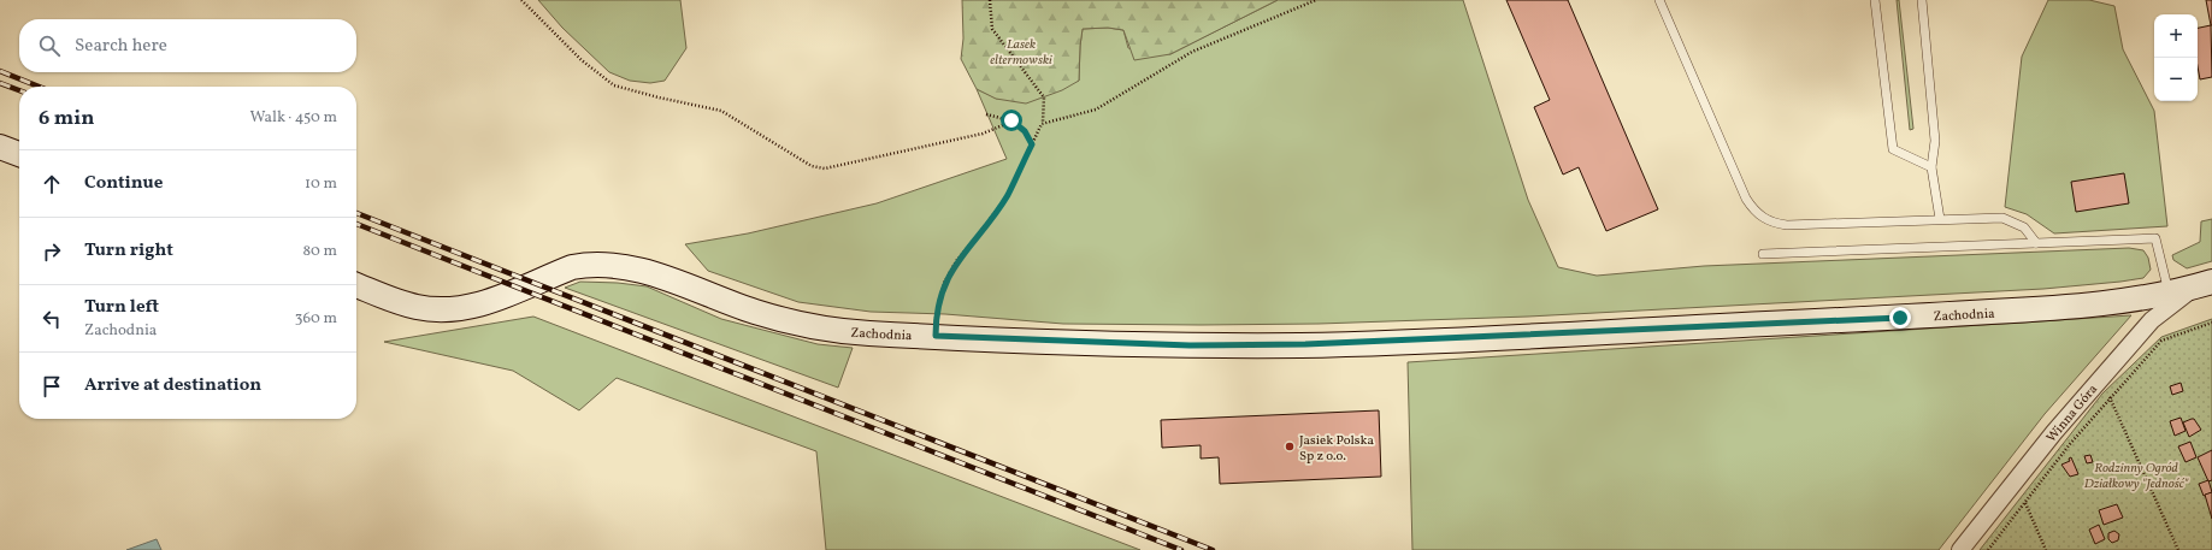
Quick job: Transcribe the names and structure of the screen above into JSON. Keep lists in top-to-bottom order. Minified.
{"streets":{"street":["Zachodnia","Winna Góra"]},"crossings":[["Zachodnia","Winna Góra"]],"parks":["Lasek eltermowski","Rodzinny Ogród Działkowy \"Jedność\""],"places":["Jasiek Polska Sp z o.o."],"page":{"map_buttons":["+","−"],"search":"Search here","heading":["6 min","Walk · 450 m"],"list":[["Continue","10 m"],["Turn right","80 m"],["Turn left","Zachodnia","360 m"],"Arrive at destination"]}}
